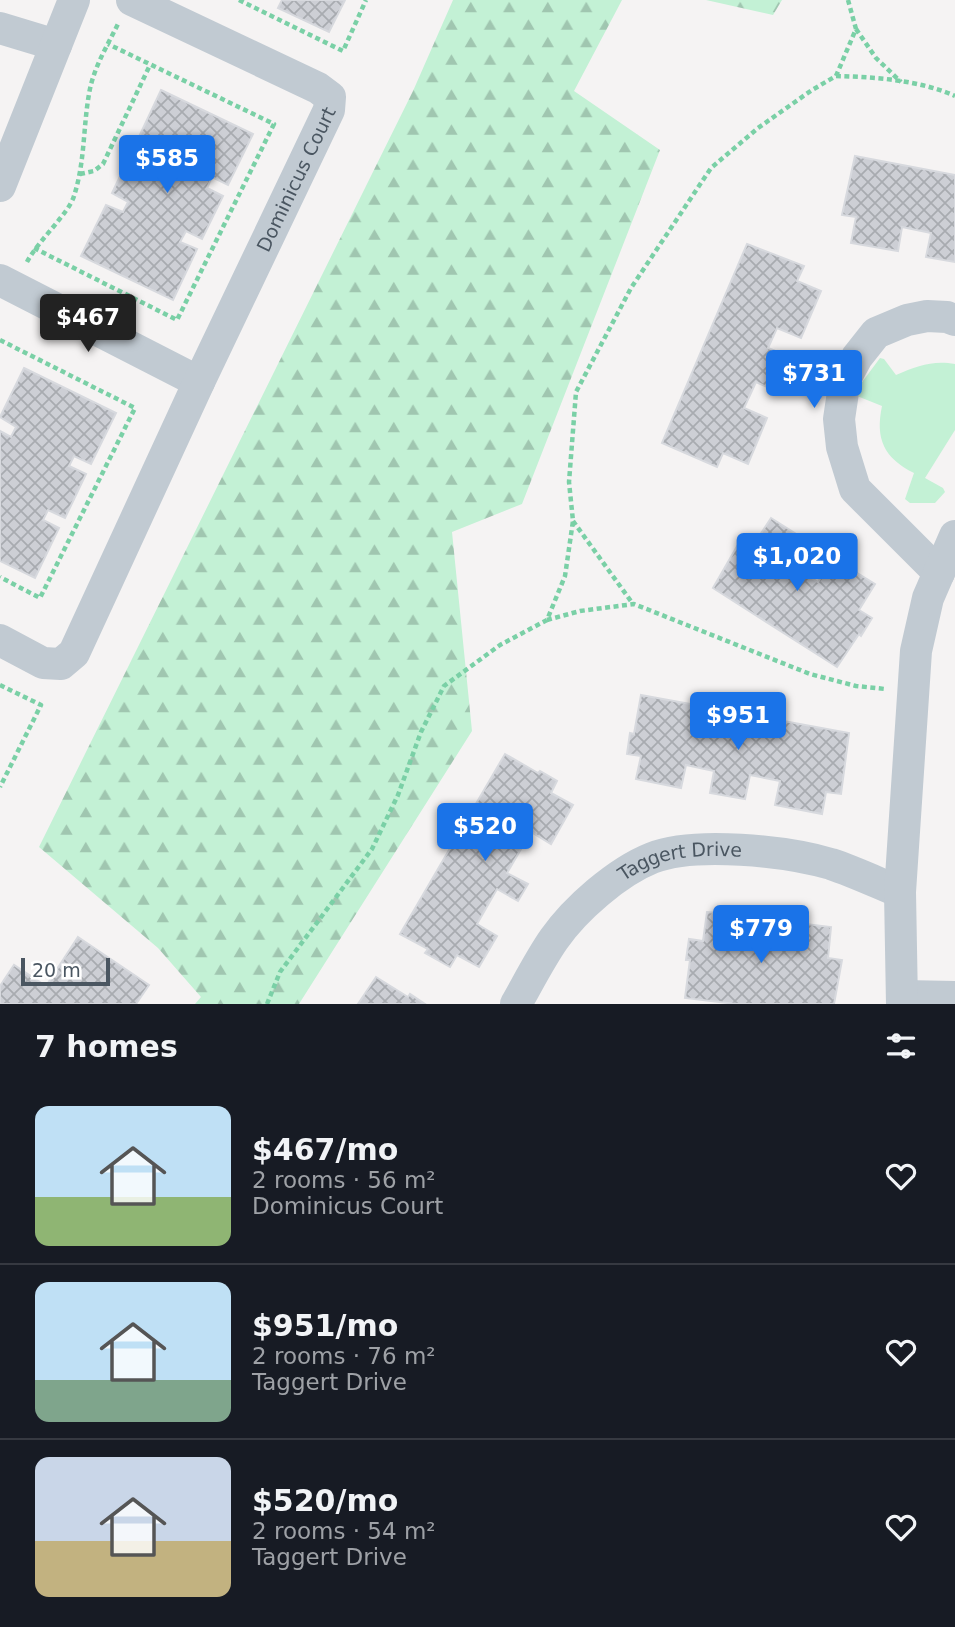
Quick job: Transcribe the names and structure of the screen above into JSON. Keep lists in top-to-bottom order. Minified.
{"streets":{"street":["Dominicus Court","Taggert Drive"]},"scale_bar":"20 m","page":{"price":["$585","$467","$731","$1,020","$951","$520","$779"],"scale":"20 m","heading":"7 homes","list":[{"name":"$467/mo","note":"2 rooms · 56 m² · Dominicus Court"},{"name":"$951/mo","note":"2 rooms · 76 m² · Taggert Drive"},{"name":"$520/mo","note":"2 rooms · 54 m² · Taggert Drive"}]}}
